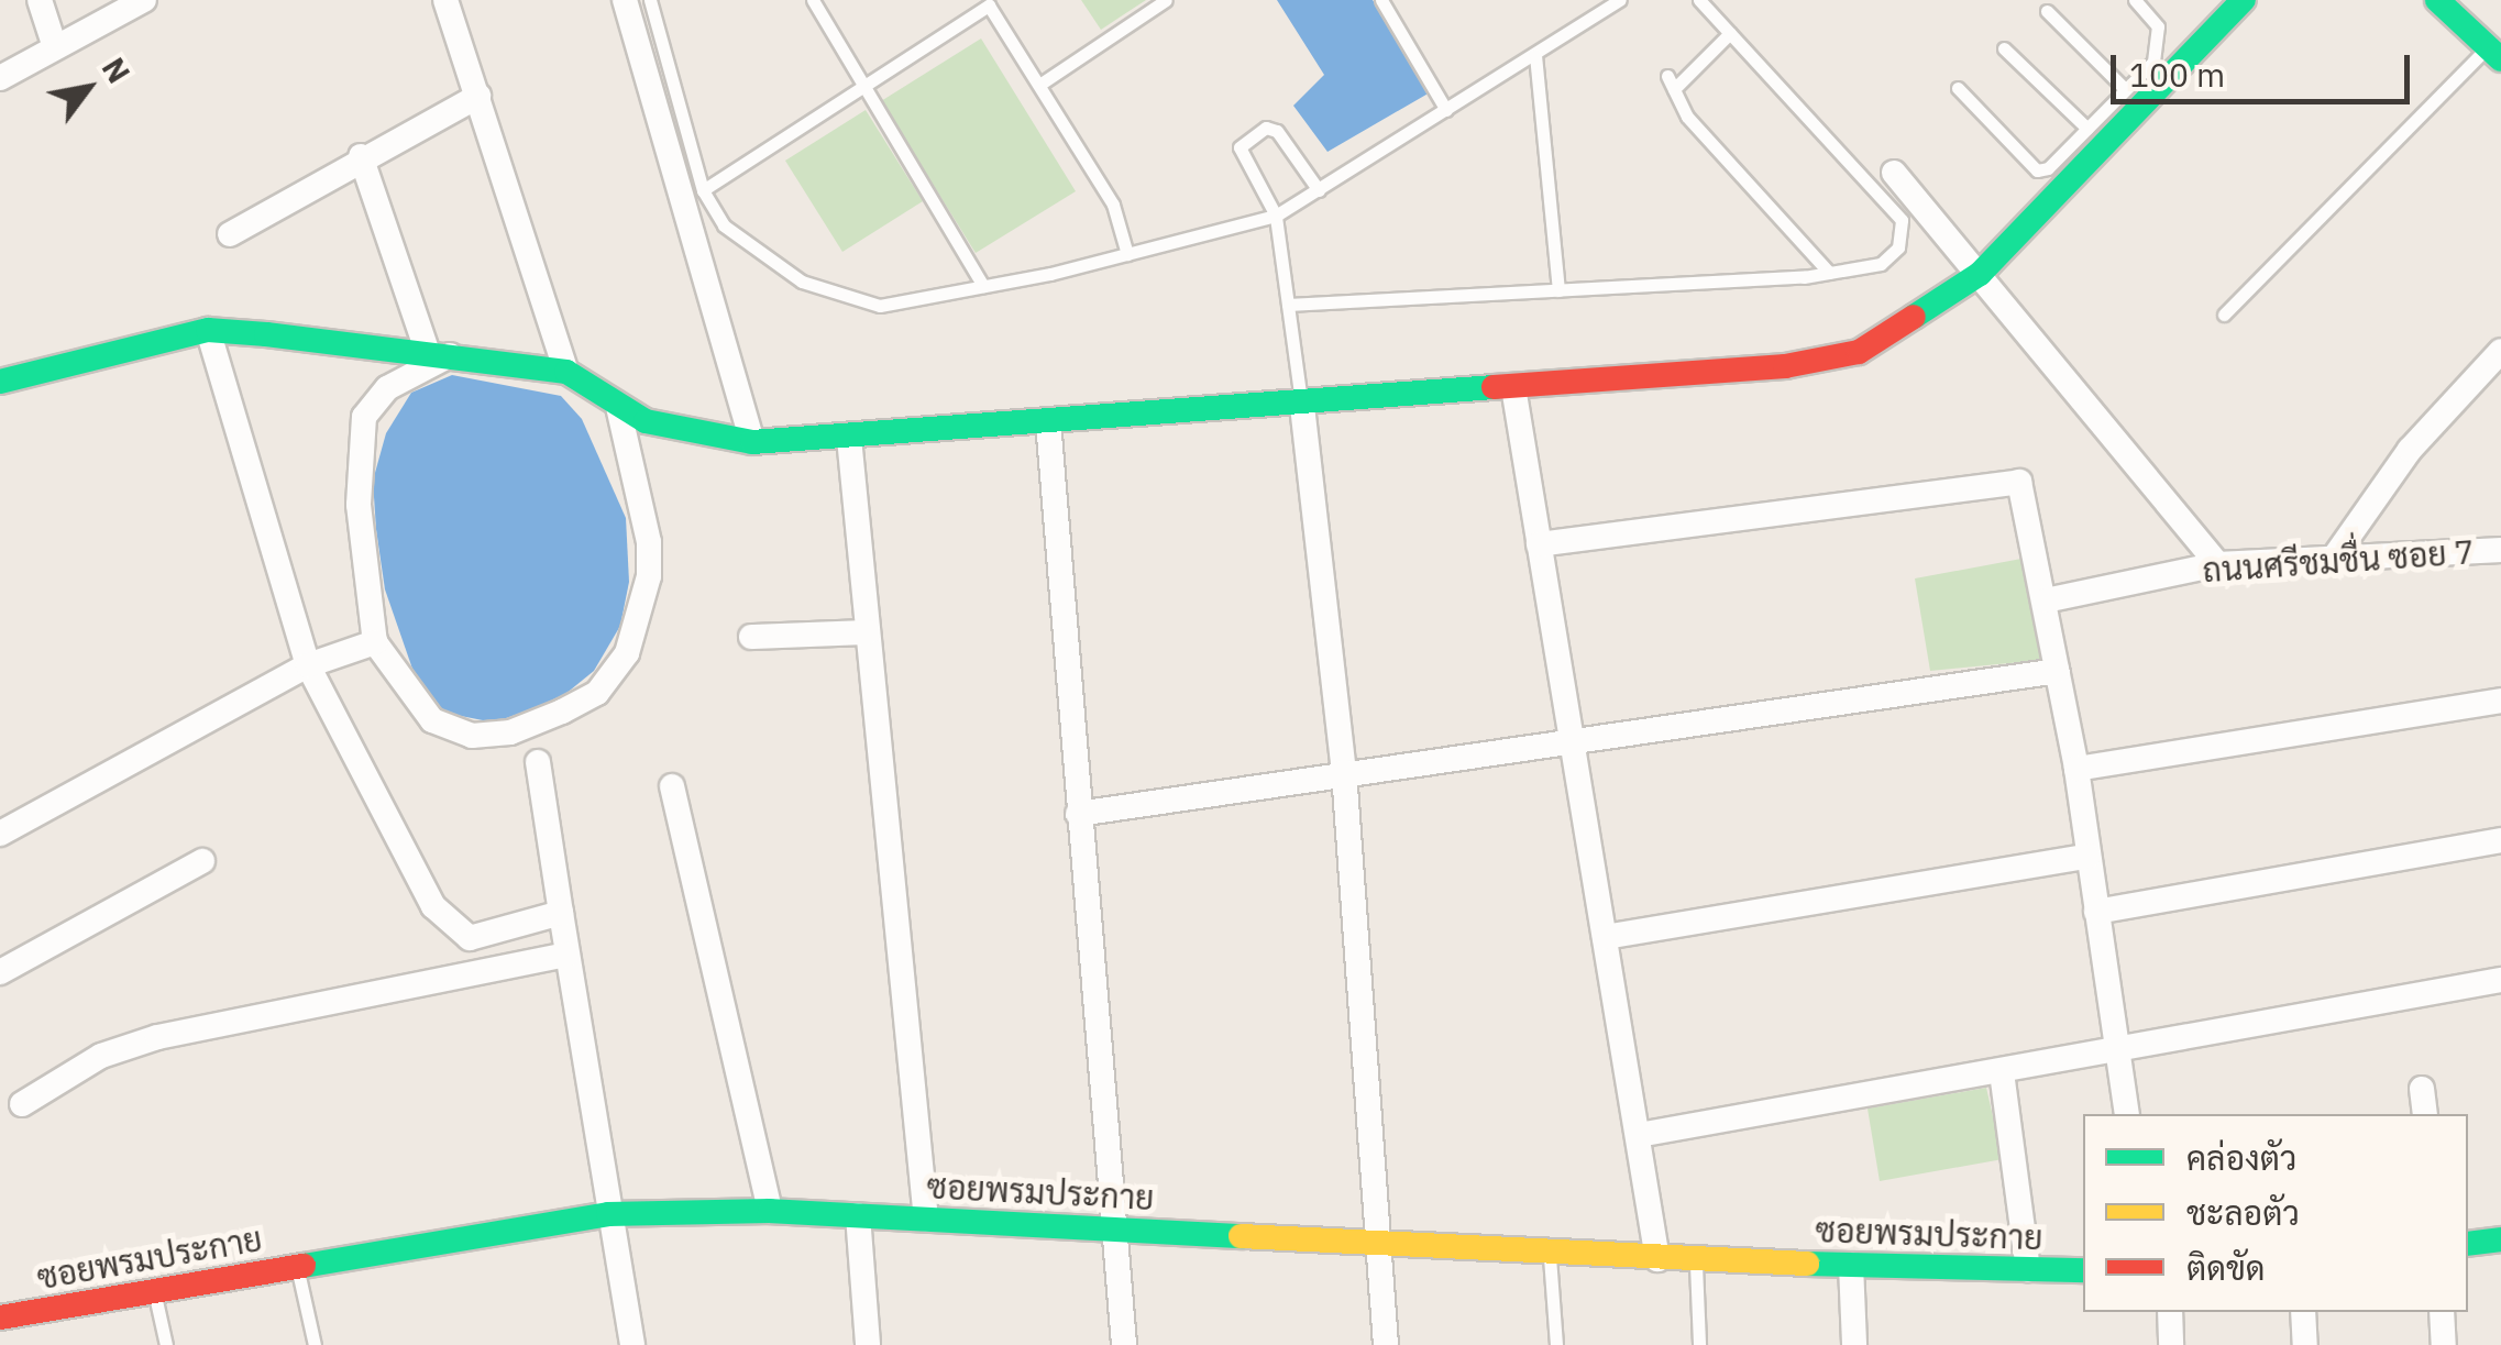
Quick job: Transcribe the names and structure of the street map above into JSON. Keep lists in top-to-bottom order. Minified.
{"streets":{"street":["ถนนศรีชมชื่น ซอย 7","ซอยพรมประกาย"]},"legend":["คล่องตัว","ชะลอตัว","ติดขัด"],"scale_bar":"100 m","north":"top right"}
